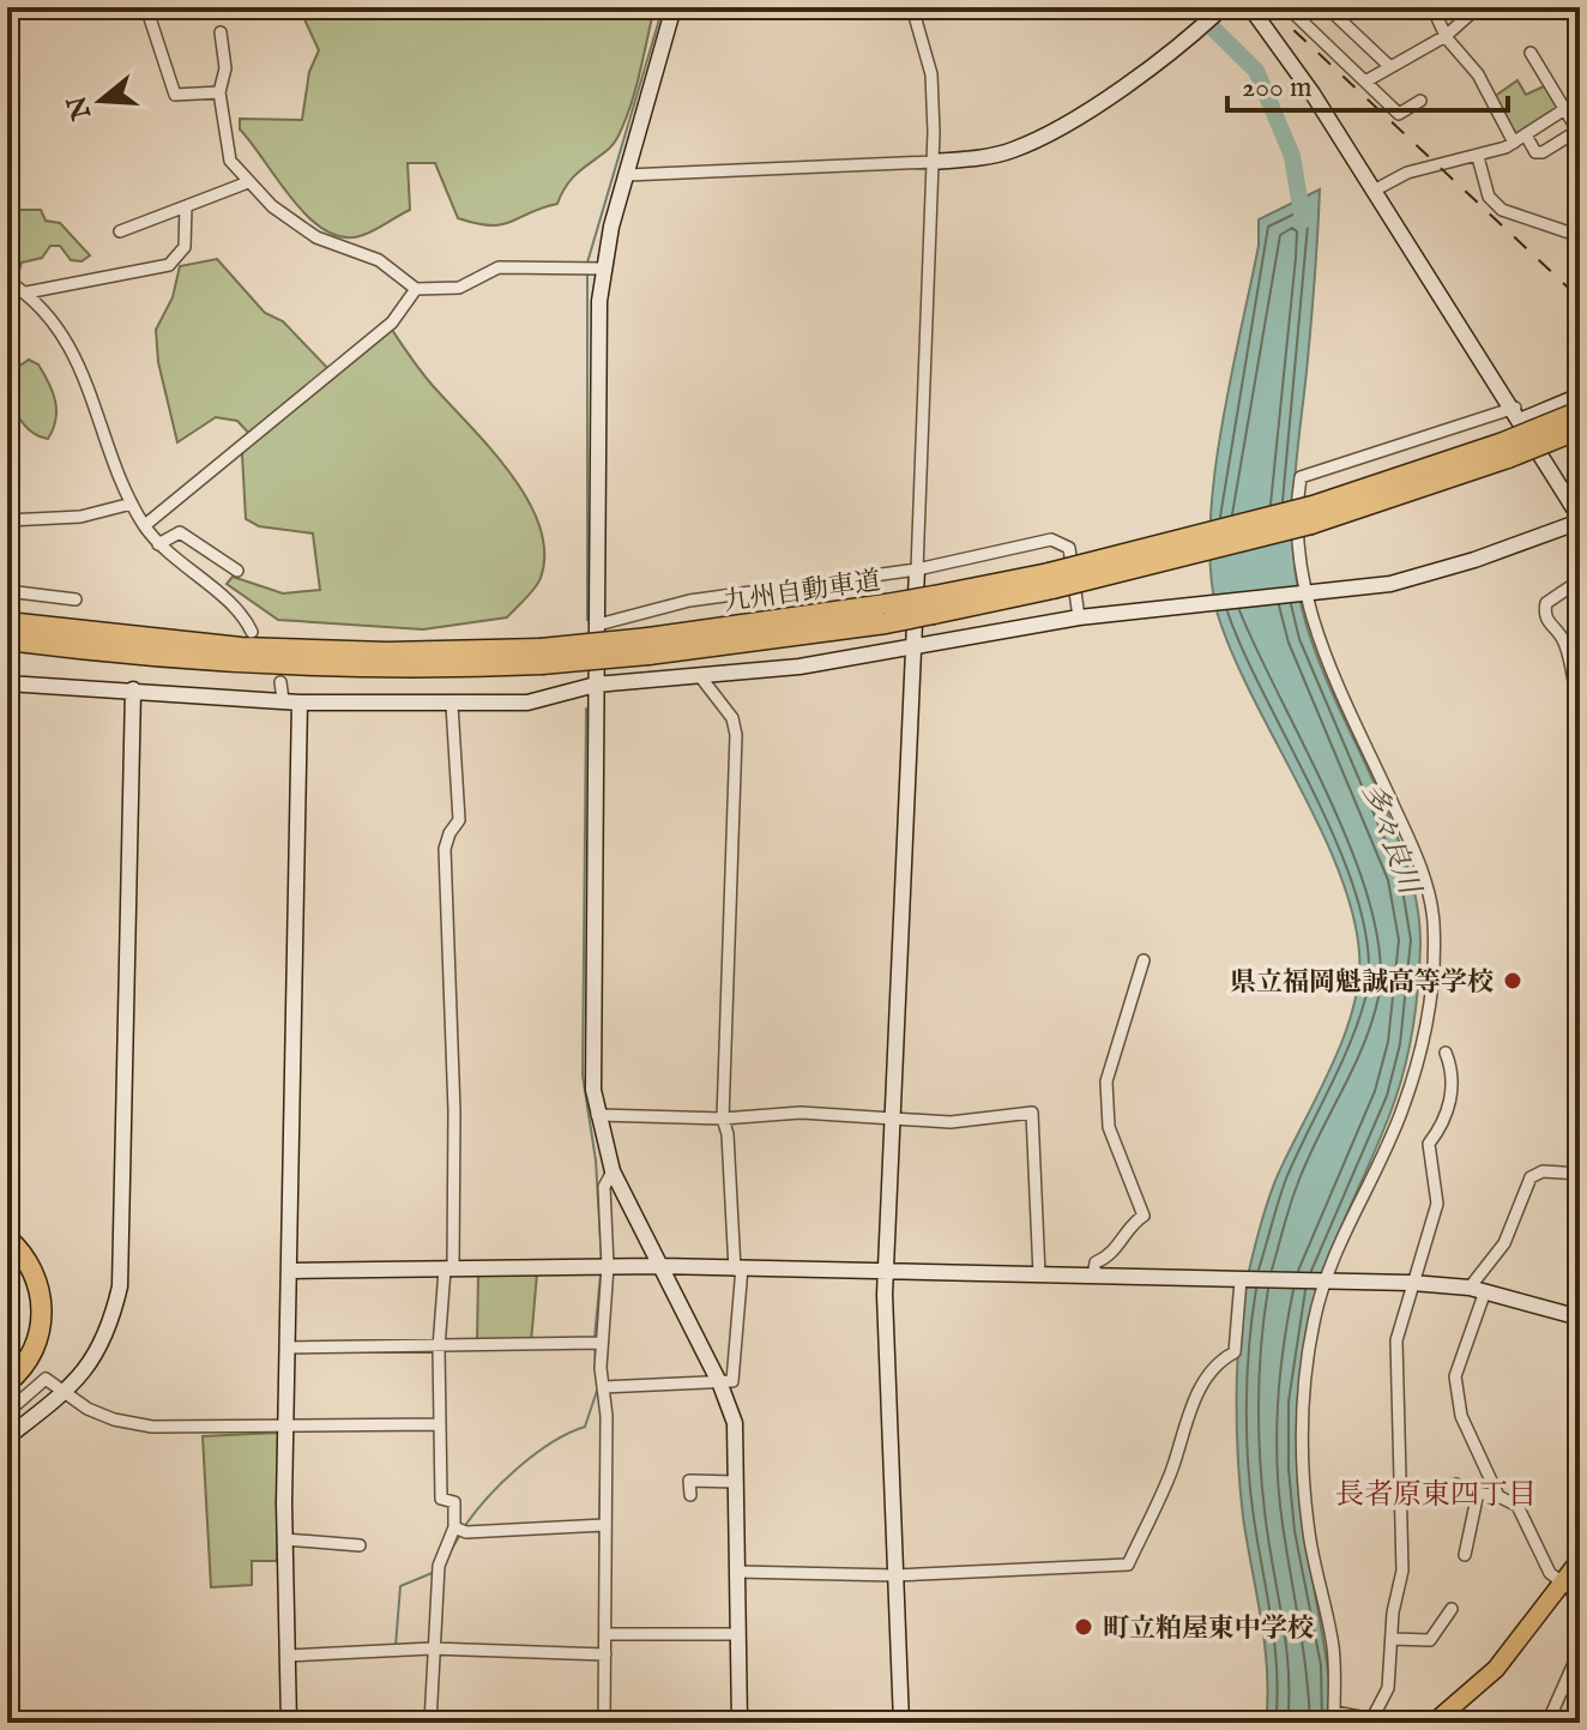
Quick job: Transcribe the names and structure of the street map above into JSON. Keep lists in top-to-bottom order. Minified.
{"streets":{"highway":["九州自動車道"]},"districts":["長者原東四丁目"],"water":["多々良川"],"places":["県立福岡魁誠高等学校","町立粕屋東中学校"],"scale_bar":"200 m","north":"left"}
